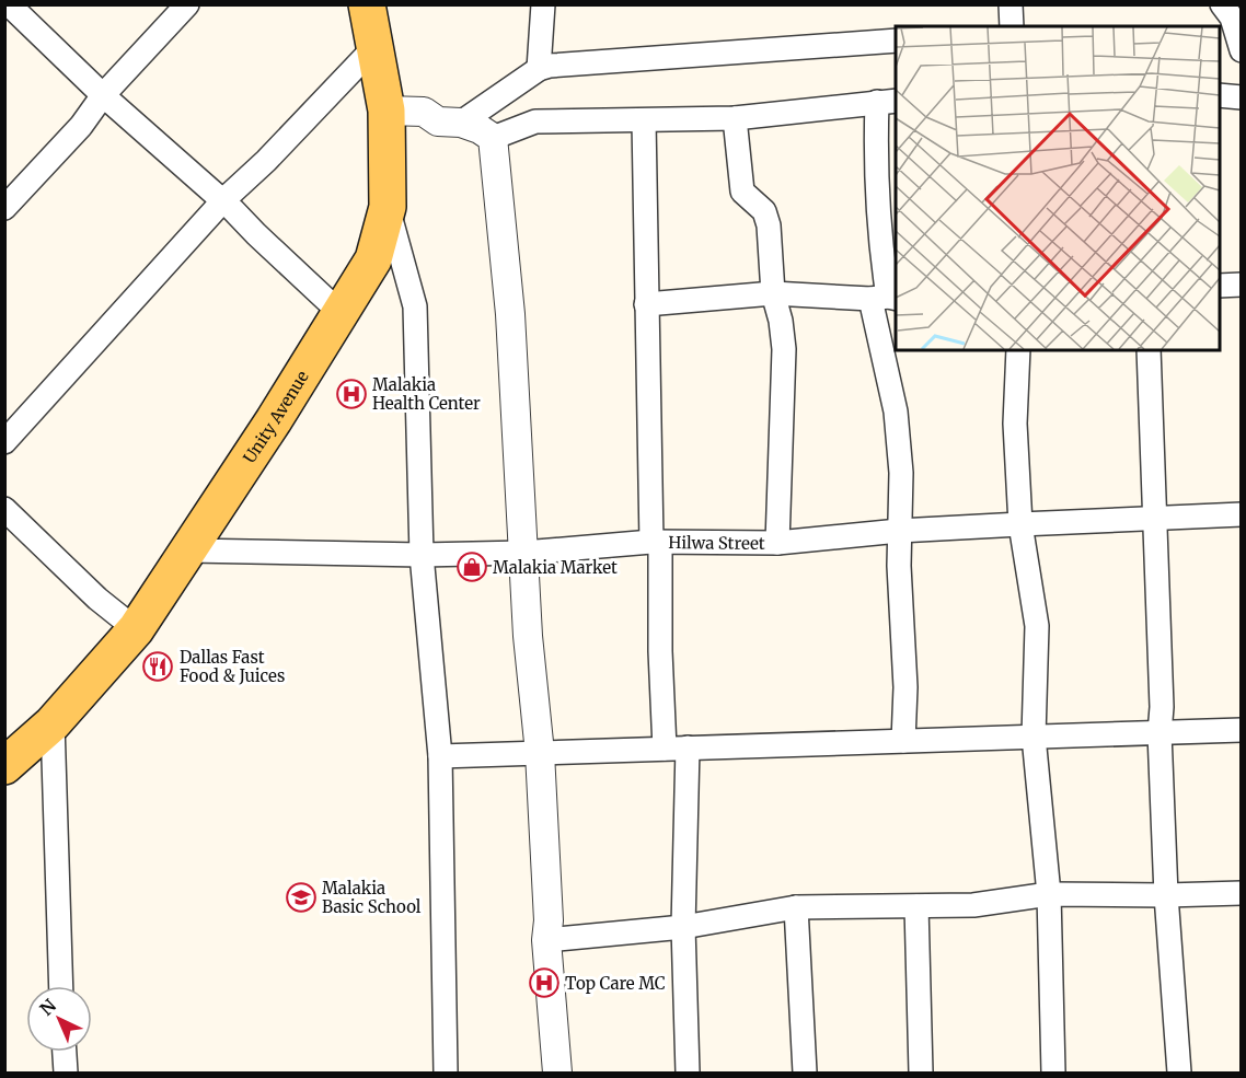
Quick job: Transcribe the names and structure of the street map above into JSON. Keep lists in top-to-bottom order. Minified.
{"streets":{"main road":["Unity Avenue"],"street":["Hilwa Street"]},"crossings":[["Unity Avenue","Hilwa Street"]],"places":{"hospital":["Malakia Health Center","Top Care MC"],"shop":["Malakia Market"],"restaurant":["Dallas Fast Food & Juices"],"school or university":["Malakia Basic School"]},"north":"top left"}
